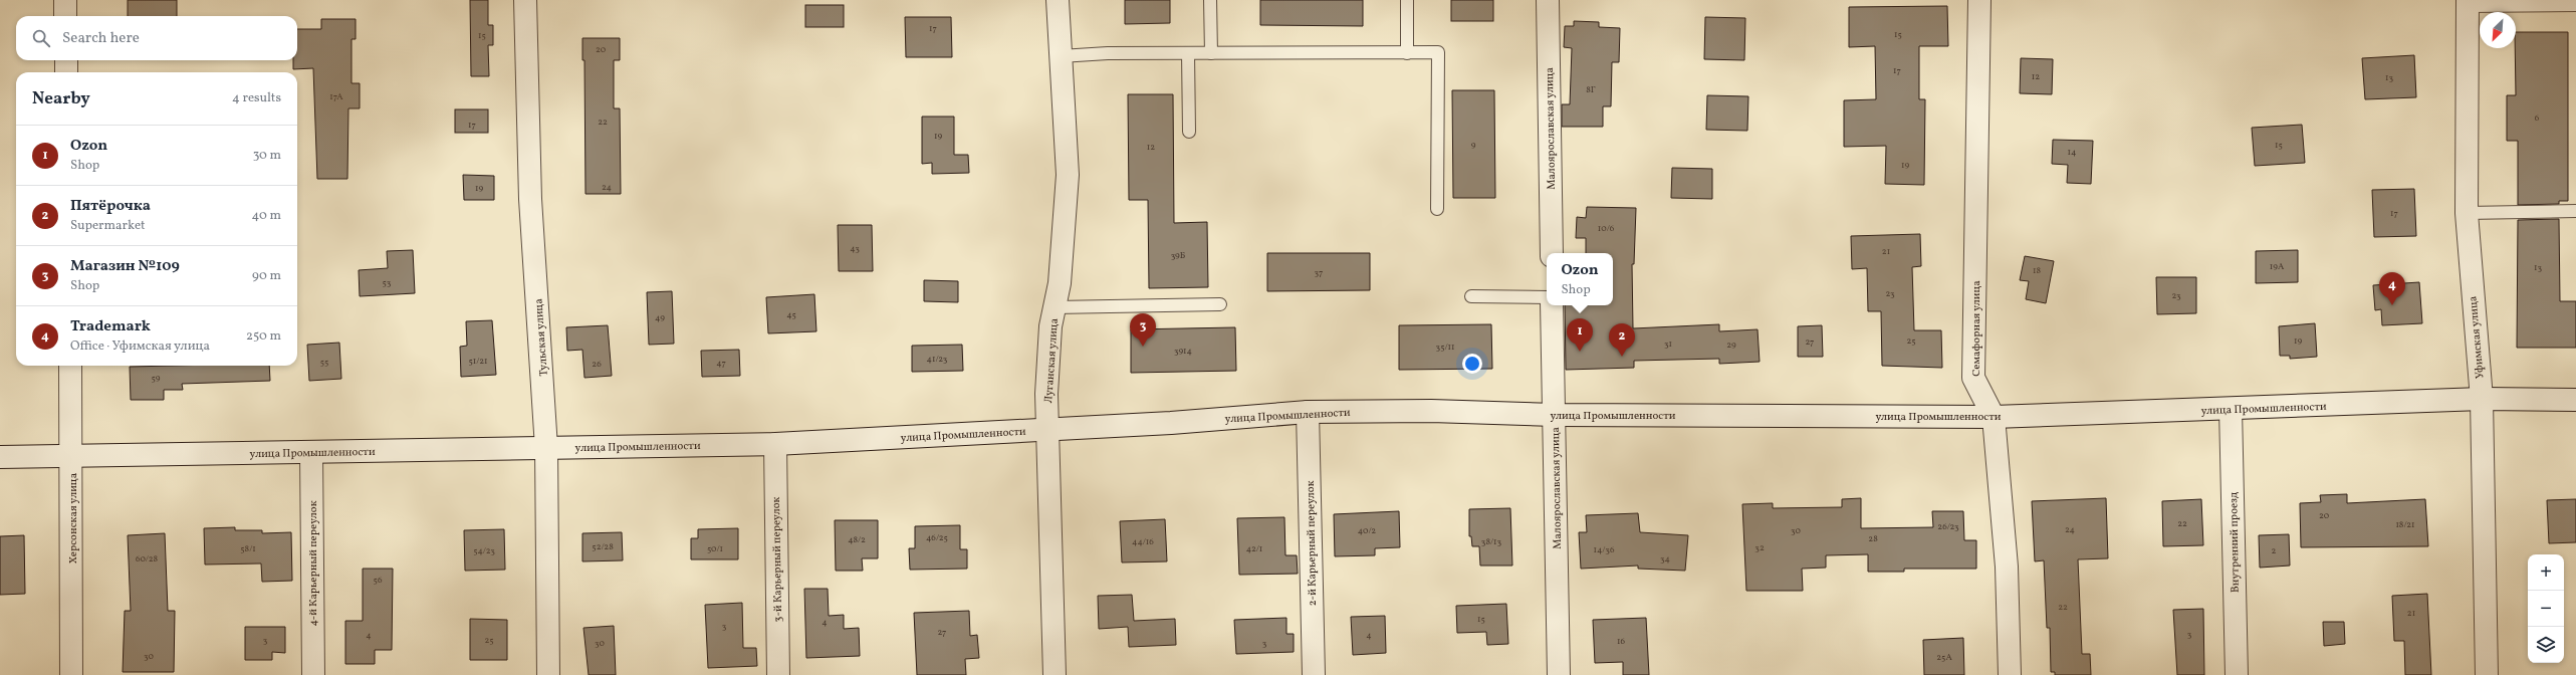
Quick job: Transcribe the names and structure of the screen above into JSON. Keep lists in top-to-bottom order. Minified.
{"streets":{"street":["Малоярославская улица","Семафорная улица","Тульская улица","Уфимская улица","Луганская улица","улица Промышленности","Херсонская улица","Внутренний проезд","2-й Карьерный переулок","3-й Карьерный переулок","4-й Карьерный переулок"]},"crossings":[["Малоярославская улица","улица Промышленности"],["Семафорная улица","улица Промышленности"],["Тульская улица","улица Промышленности"],["Уфимская улица","улица Промышленности"],["Луганская улица","улица Промышленности"],["улица Промышленности","Херсонская улица"],["улица Промышленности","Внутренний проезд"],["улица Промышленности","2-й Карьерный переулок"],["улица Промышленности","3-й Карьерный переулок"],["улица Промышленности","4-й Карьерный переулок"]],"house_numbers":["17","15","15","20","17","12","13","8Г","17А","6","22","17","19","9","15","12","14","19","24","19","17","10/6","43","21","39Б","19А","13","18","37","53","23","23","45","49","25","19","27","31","29","35/11","3914","41/23","51/21","55","47","26","59","20","22","18/21","26/23","24","40/2","30","46/25","28","48/2","44/16","38/13","52/28","32","58/1","50/1","42/1","14/36","54/23","2","60/28","34","56","22","21","15","4","3","27","3","4","4","3","25","16","30","3","30","25А"],"north":"bottom left","page":{"search":"Search here","heading":["Nearby","4 results"],"list":[{"mark":"1","name":"Ozon","note":"Shop","value":"30 m"},{"mark":"2","name":"Пятёрочка","note":"Supermarket","value":"40 m"},{"mark":"3","name":"Магазин №109","note":"Shop","value":"90 m"},{"mark":"4","name":"Trademark","note":"Office · Уфимская улица","value":"250 m"}],"popup":["Ozon","Shop"],"pins":["4","3","1","2"],"map_buttons":["+","−"]}}
